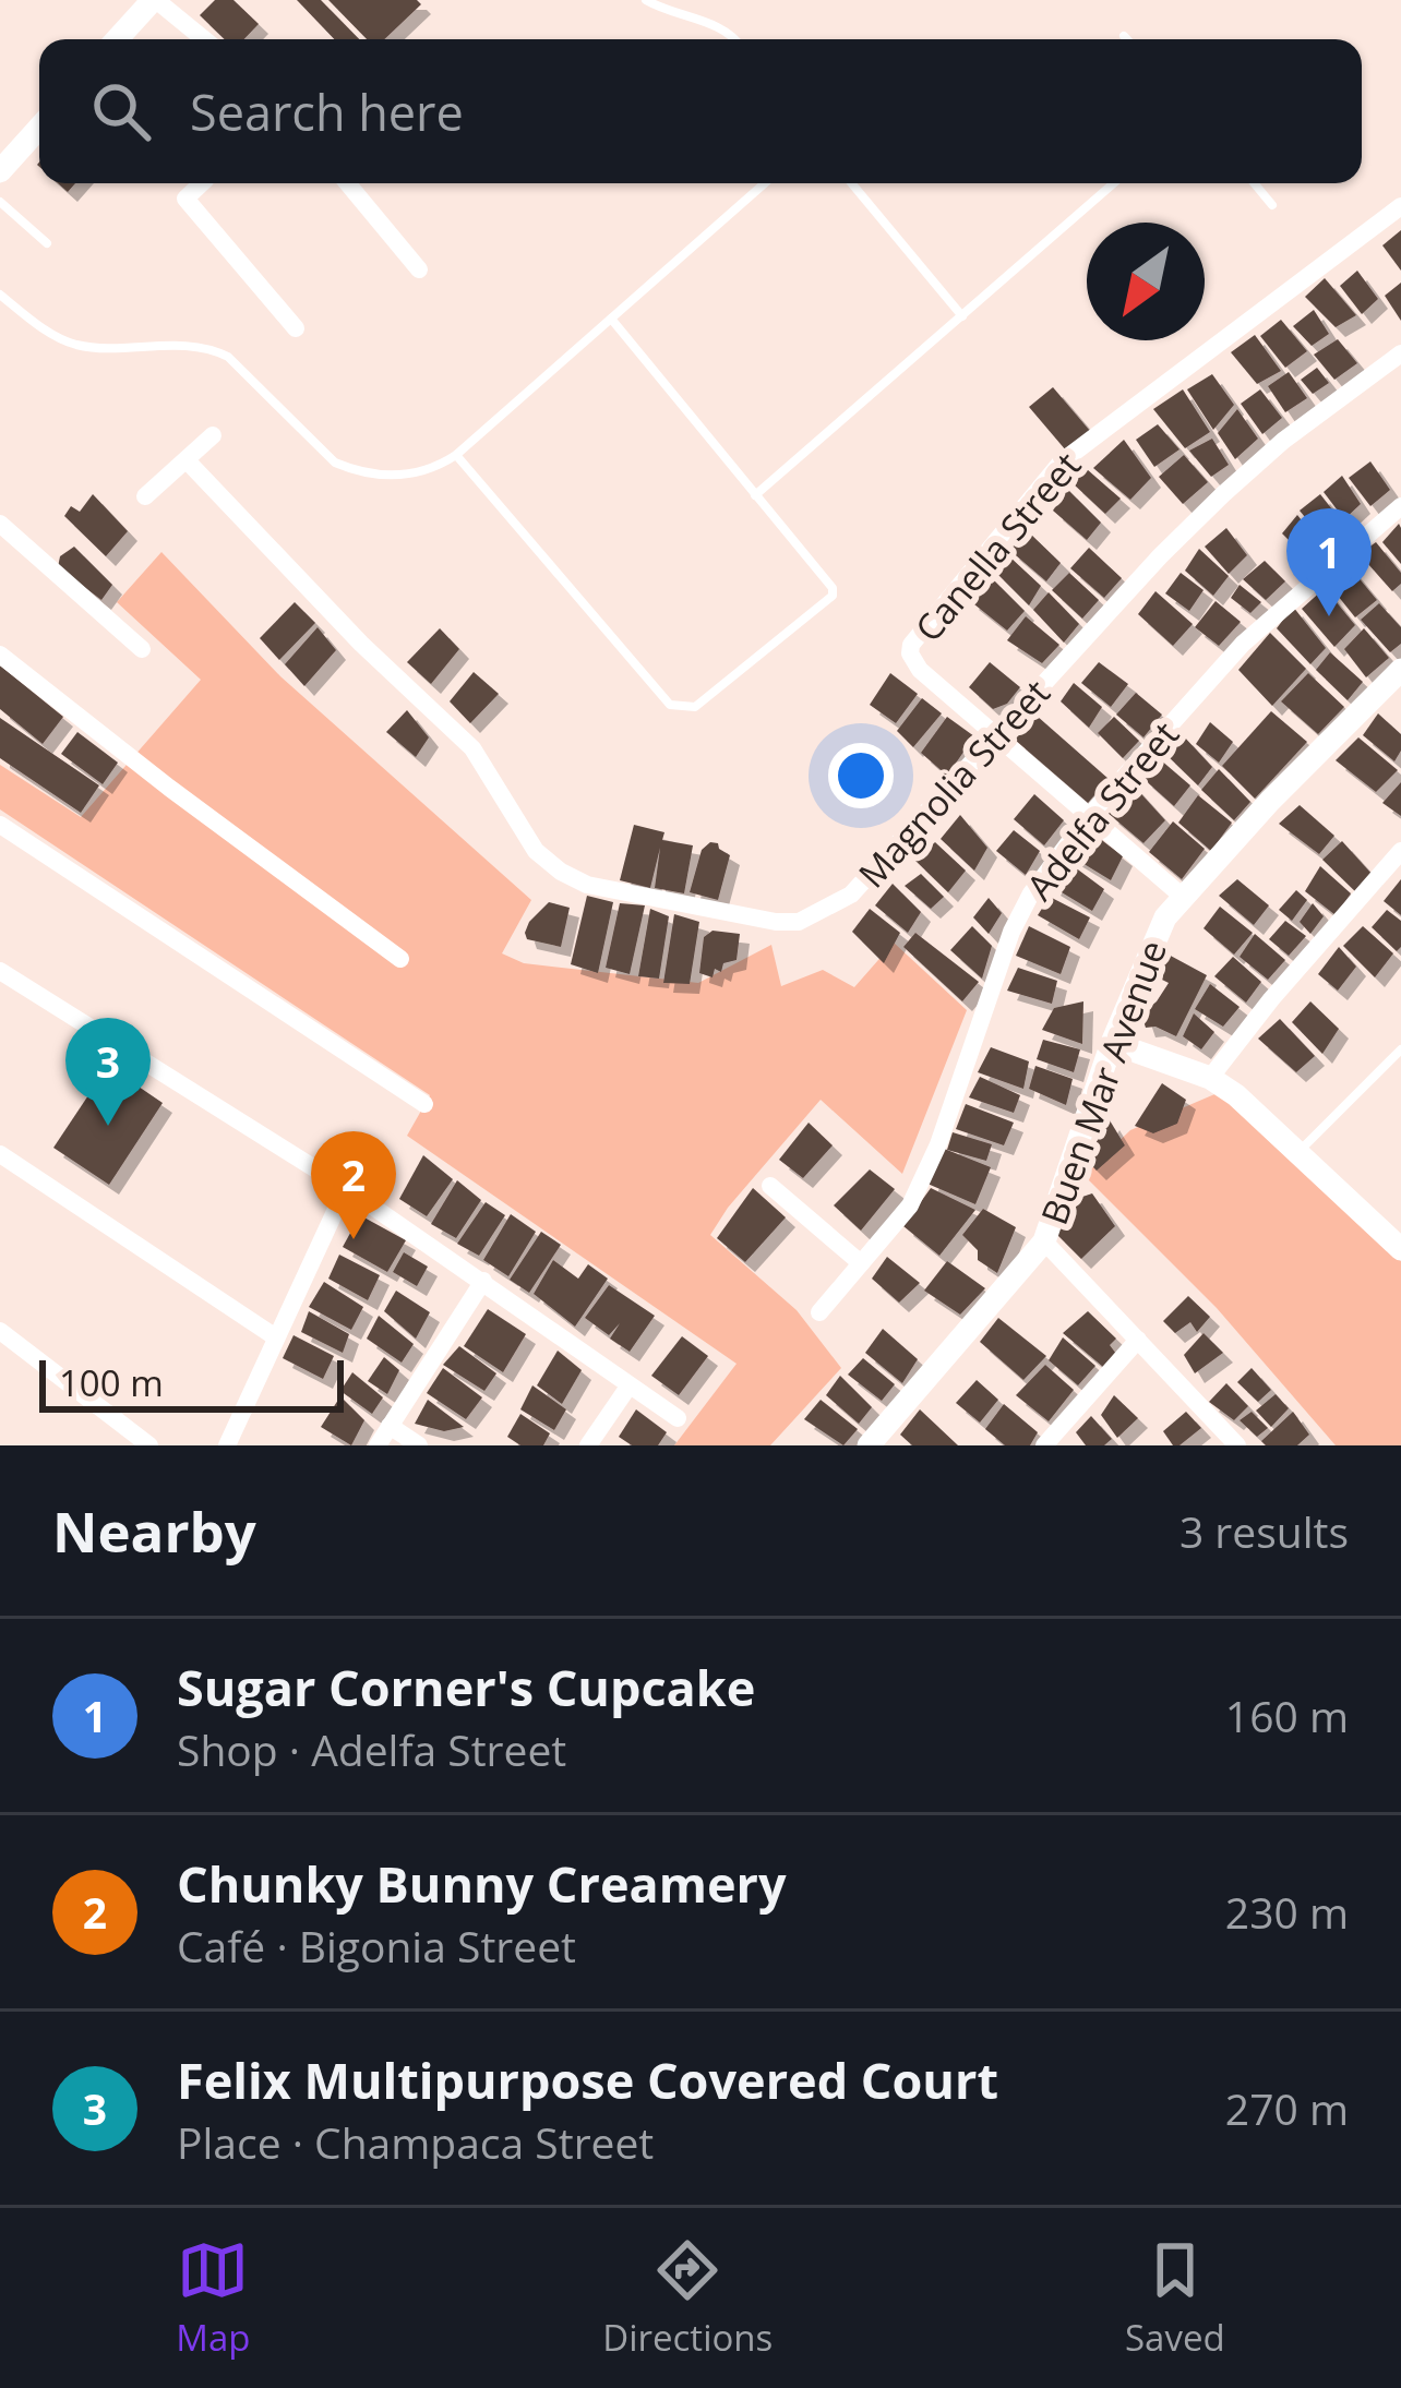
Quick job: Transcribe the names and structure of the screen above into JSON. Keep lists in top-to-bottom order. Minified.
{"streets":{"street":["Canella Street","Magnolia Street","Adelfa Street","Buen Mar Avenue"]},"crossings":[["Canella Street","Magnolia Street"]],"scale_bar":"100 m","north":"bottom left","page":{"search":"Search here","pins":["1","3","2"],"scale":"100 m","heading":["Nearby","3 results"],"list":[{"mark":"1","name":"Sugar Corner's Cupcake","note":"Shop · Adelfa Street","value":"160 m"},{"mark":"2","name":"Chunky Bunny Creamery","note":"Café · Bigonia Street","value":"230 m"},{"mark":"3","name":"Felix Multipurpose Covered Court","note":"Place · Champaca Street","value":"270 m"}],"nav":["Map","Directions","Saved"]}}
